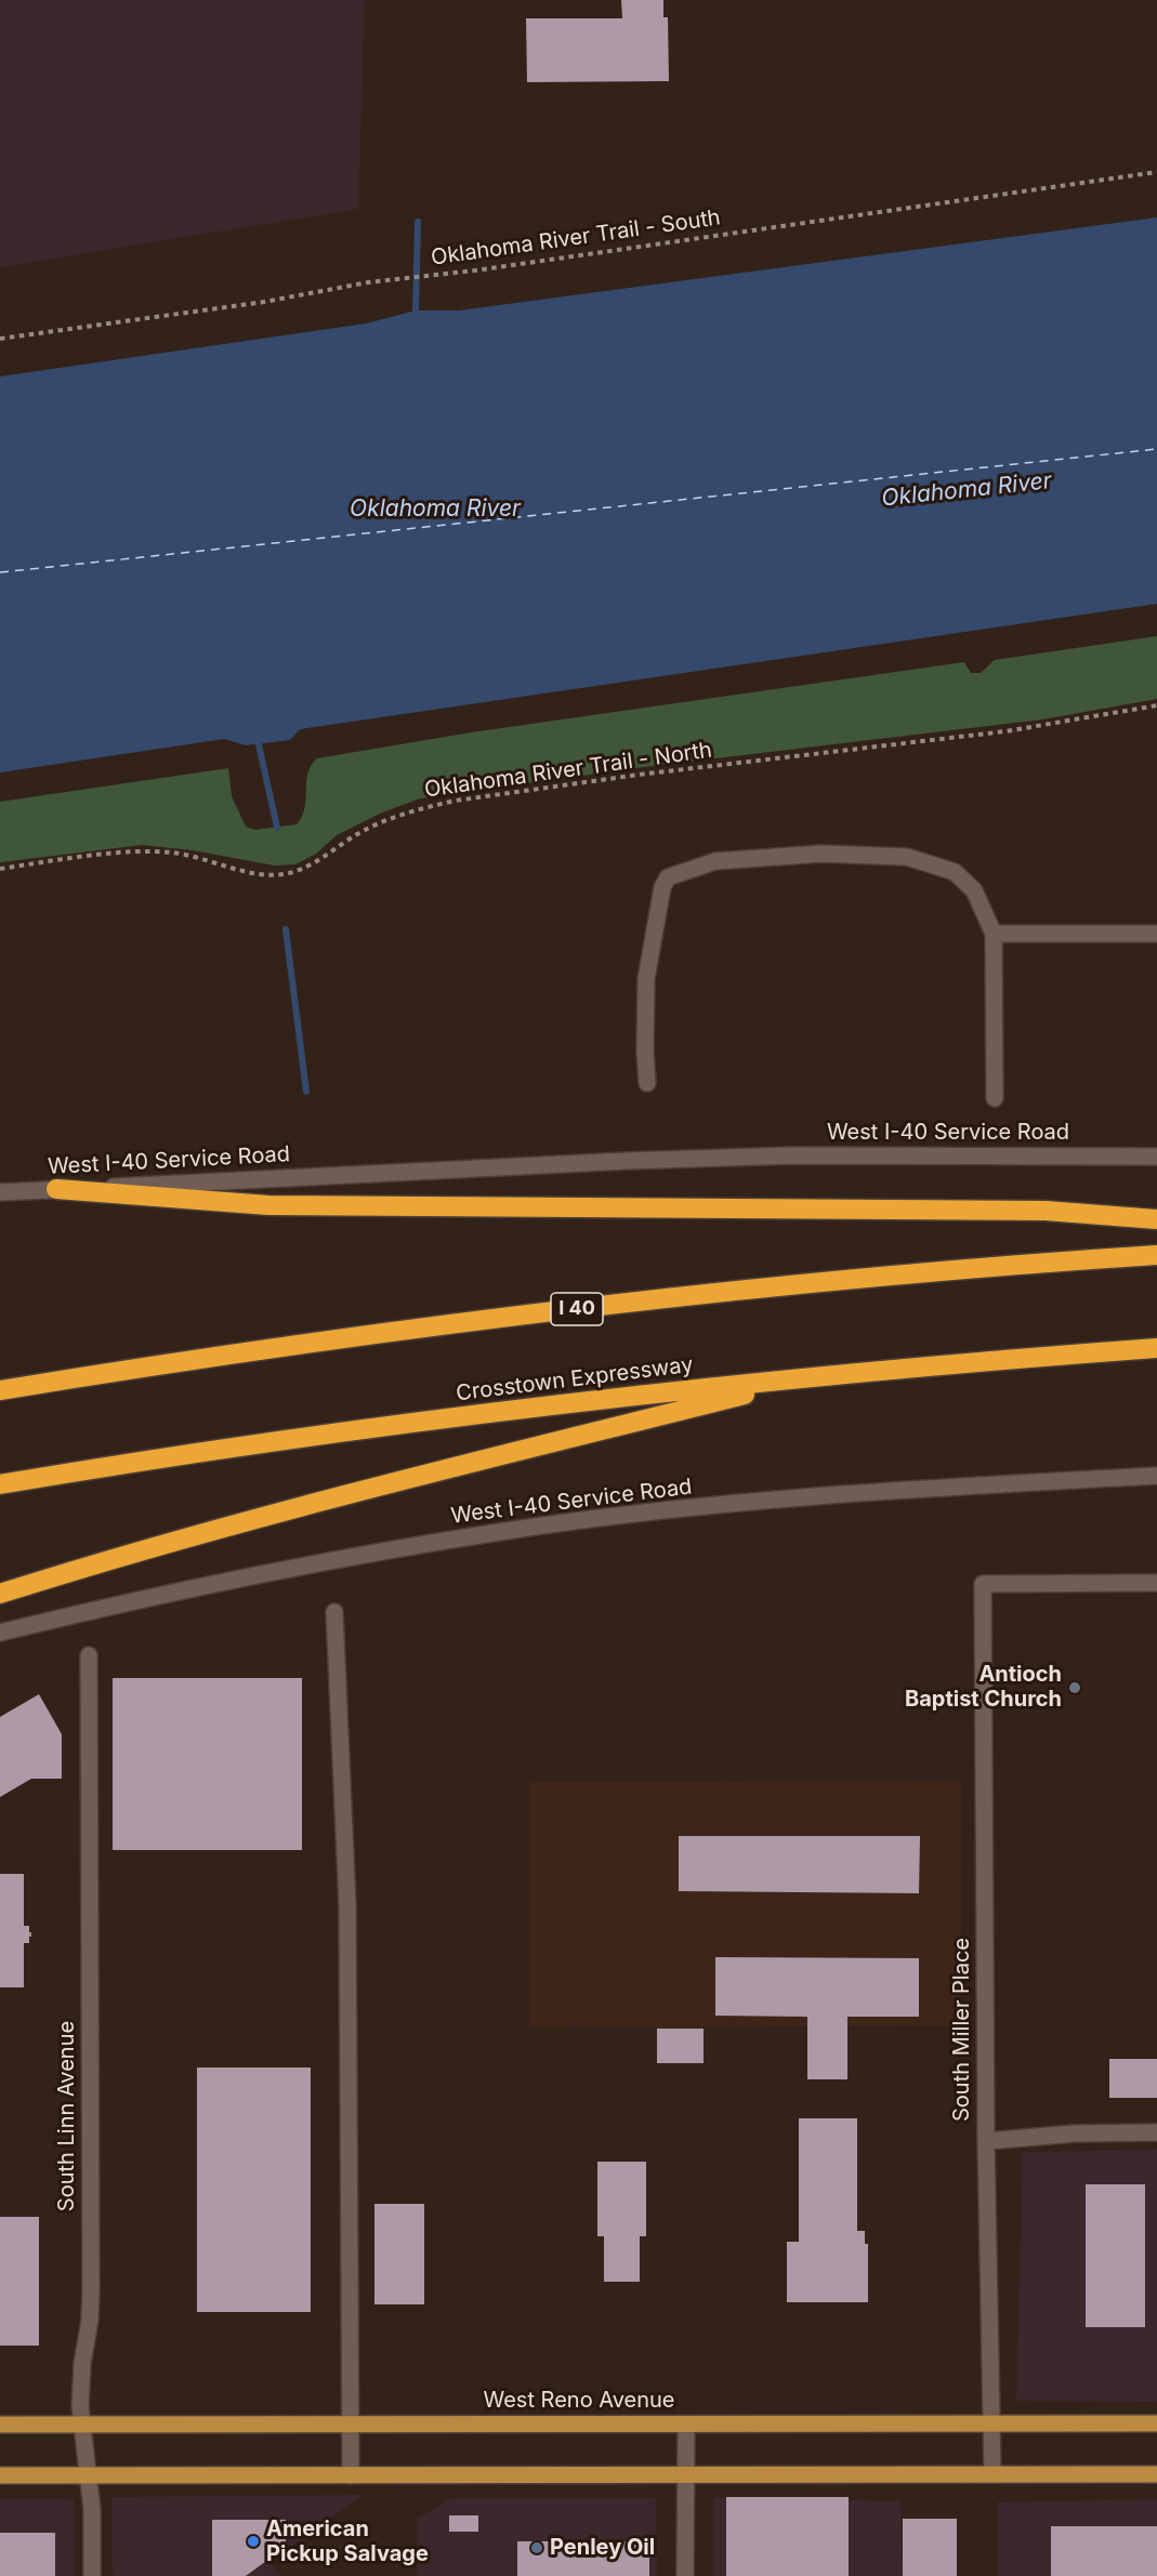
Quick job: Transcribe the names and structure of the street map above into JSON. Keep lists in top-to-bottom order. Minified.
{"streets":{"highway":["I 40","Crosstown Expressway"],"main road":["West Reno Avenue"],"street":["West I-40 Service Road","South Miller Place","South Linn Avenue"],"path":["Oklahoma River Trail - South","Oklahoma River Trail - North"]},"crossings":[["South Miller Place","West Reno Avenue"],["South Linn Avenue","West Reno Avenue"]],"water":["Oklahoma River"],"places":["Antioch Baptist Church","American Pickup Salvage","Penley Oil"]}
